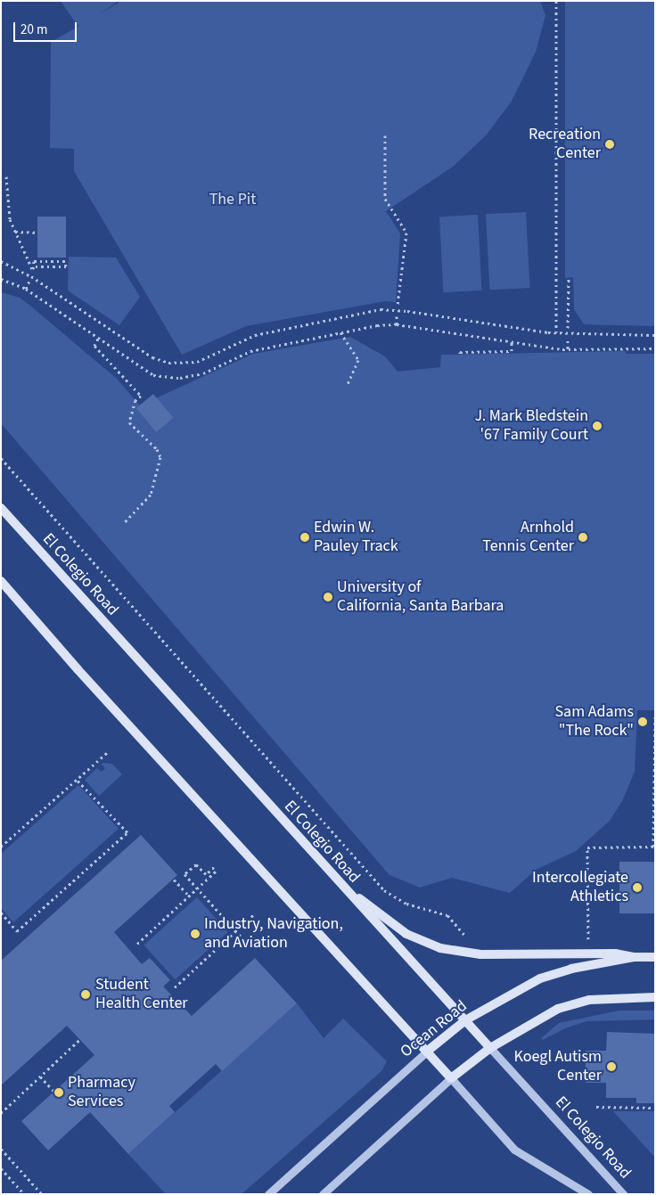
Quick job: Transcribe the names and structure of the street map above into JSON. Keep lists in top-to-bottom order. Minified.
{"streets":{"main road":["El Colegio Road","Ocean Road"]},"crossings":[["El Colegio Road","Ocean Road"]],"parks":["The Pit"],"places":["Recreation Center","J. Mark Bledstein '67 Family Court","Edwin W. Pauley Track","Arnhold Tennis Center","University of California, Santa Barbara","Sam Adams \"The Rock\"","Intercollegiate Athletics","Industry, Navigation, and Aviation","Student Health Center","Koegl Autism Center","Pharmacy Services"],"scale_bar":"20 m"}
